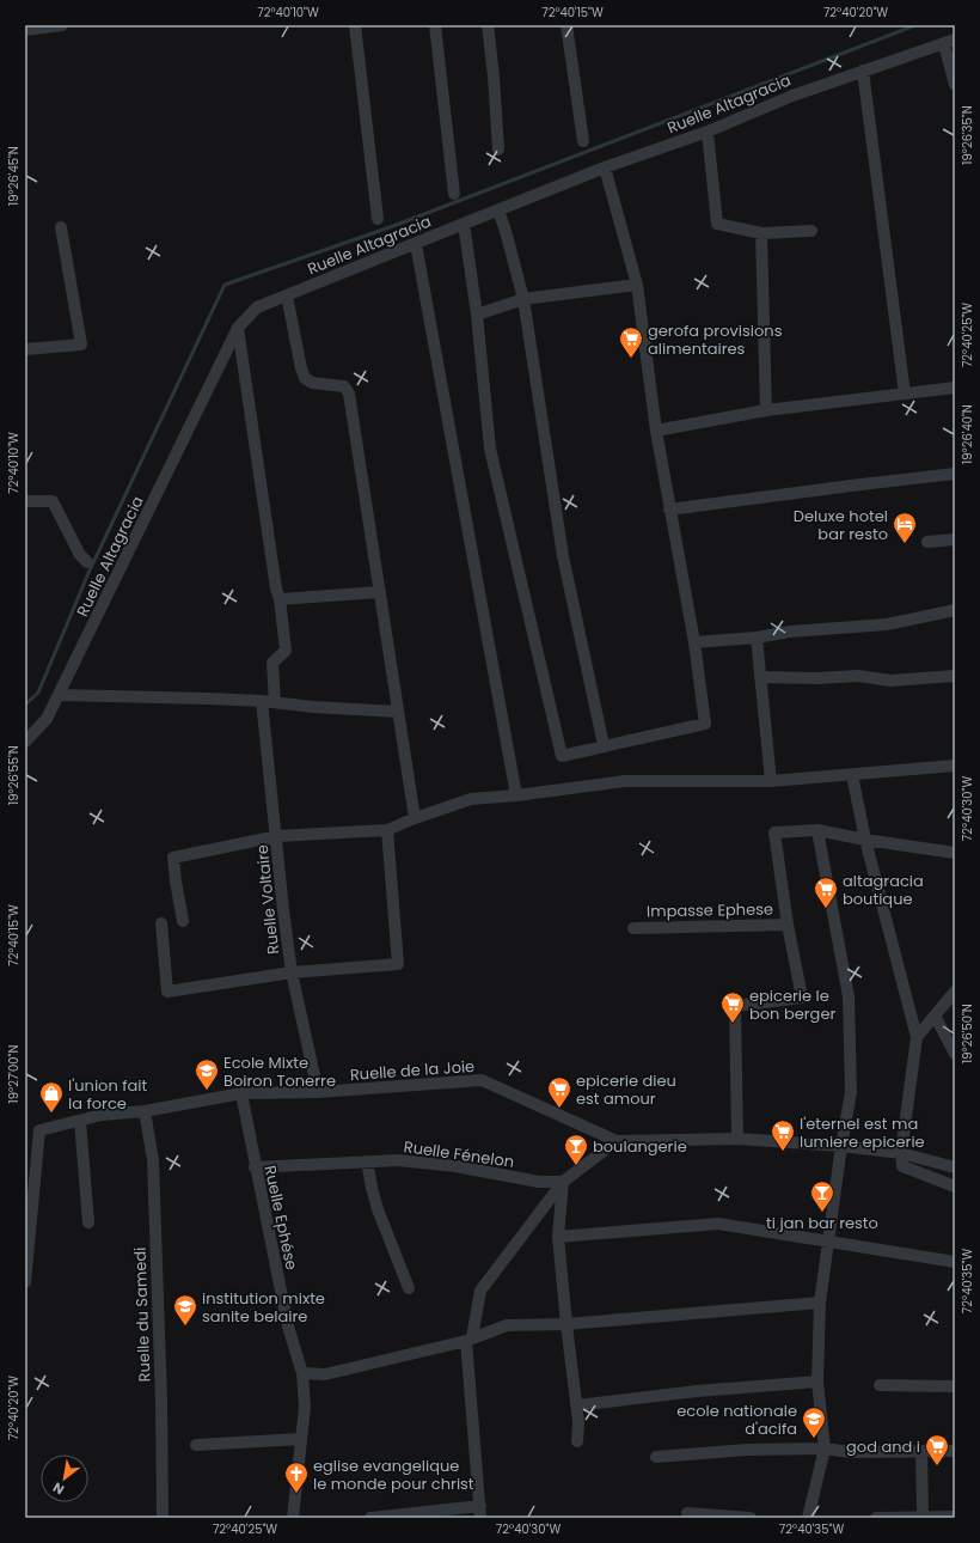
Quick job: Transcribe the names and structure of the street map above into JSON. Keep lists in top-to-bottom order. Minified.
{"streets":{"street":["Ruelle Altagracia","Ruelle Voltaire","Impasse Ephese","Ruelle de la Joie","Ruelle Fénelon","Ruelle Ephése","Ruelle du Samedi"]},"crossings":[["Ruelle Voltaire","Ruelle de la Joie"],["Ruelle de la Joie","Ruelle Ephése"],["Ruelle de la Joie","Ruelle du Samedi"],["Ruelle Fénelon","Ruelle Ephése"]],"places":{"supermarket":["gerofa provisions alimentaires","altagracia boutique","epicerie le bon berger","epicerie dieu est amour","l'eternel est ma lumiere epicerie","god and i"],"hotel":["Deluxe hotel bar resto"],"school or university":["Ecole Mixte Boiron Tonerre","institution mixte sanite belaire","ecole nationale d'acifa"],"shop":["l'union fait la force"],"bar":["boulangerie","ti jan bar resto"],"church":["eglise evangelique le monde pour christ"]},"north":"bottom left","coordinates":["72°40'10\"W","72°40'15\"W","72°40'20\"W","19°26'35\"N","19°26'45\"N","72°40'25\"W","19°26'40\"N","19°26'55\"N","72°40'30\"W","19°26'50\"N","19°27'00\"N","72°40'35\"W"]}
